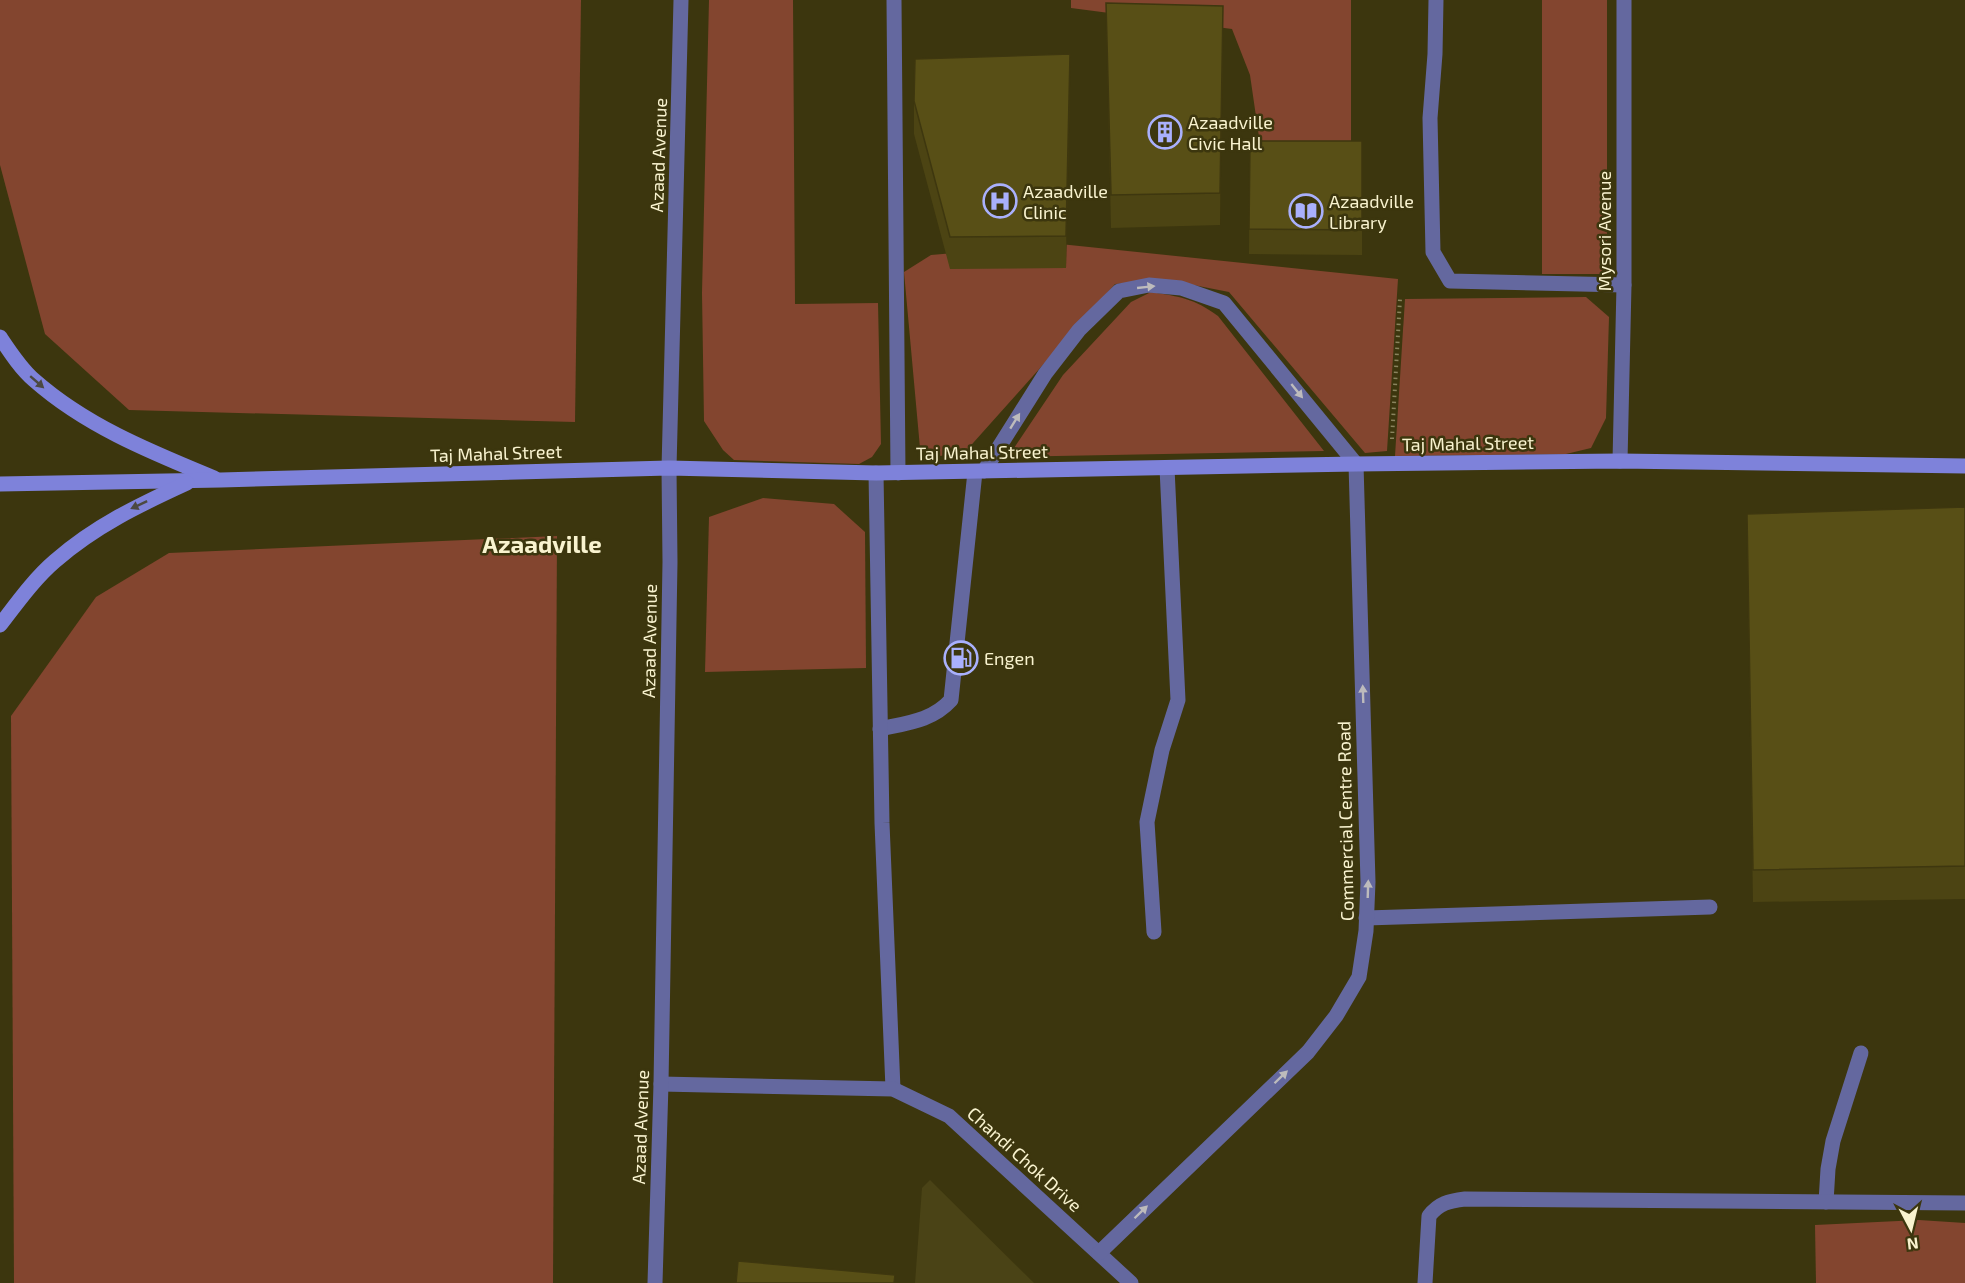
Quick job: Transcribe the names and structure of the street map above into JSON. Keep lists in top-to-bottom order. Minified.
{"streets":{"street":["Azaad Avenue","Mysori Avenue","Taj Mahal Street","Commercial Centre Road","Chandi Chok Drive"]},"crossings":[["Azaad Avenue","Taj Mahal Street"],["Azaad Avenue","Chandi Chok Drive"],["Mysori Avenue","Taj Mahal Street"],["Taj Mahal Street","Commercial Centre Road"],["Commercial Centre Road","Chandi Chok Drive"]],"one_way":["Commercial Centre Road"],"districts":["Azaadville"],"places":{"building":["Azaadville Civic Hall"],"hospital":["Azaadville Clinic"],"library":["Azaadville Library"],"fuel station":["Engen"]},"north":"bottom"}
